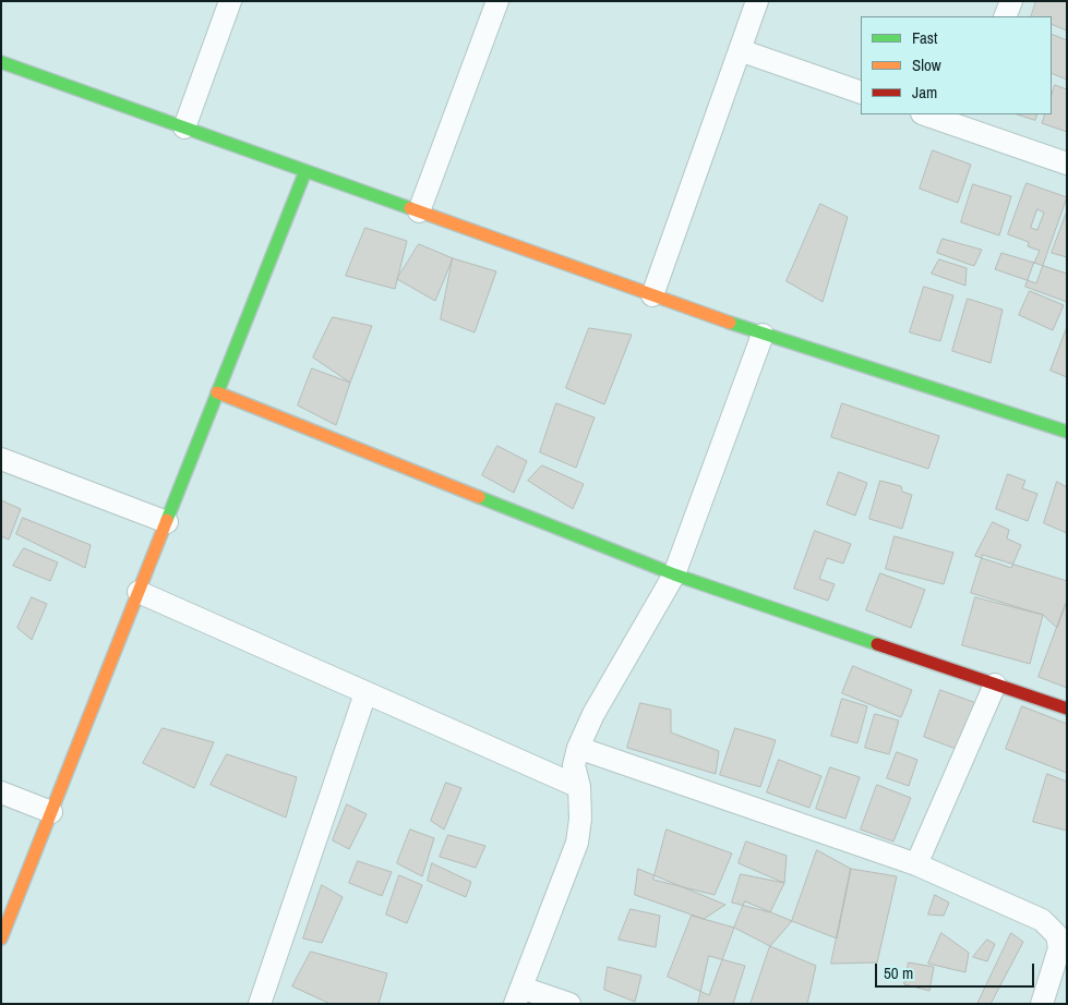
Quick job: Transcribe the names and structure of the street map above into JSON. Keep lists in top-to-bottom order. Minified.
{"legend":["Fast","Slow","Jam"],"scale_bar":"50 m"}
